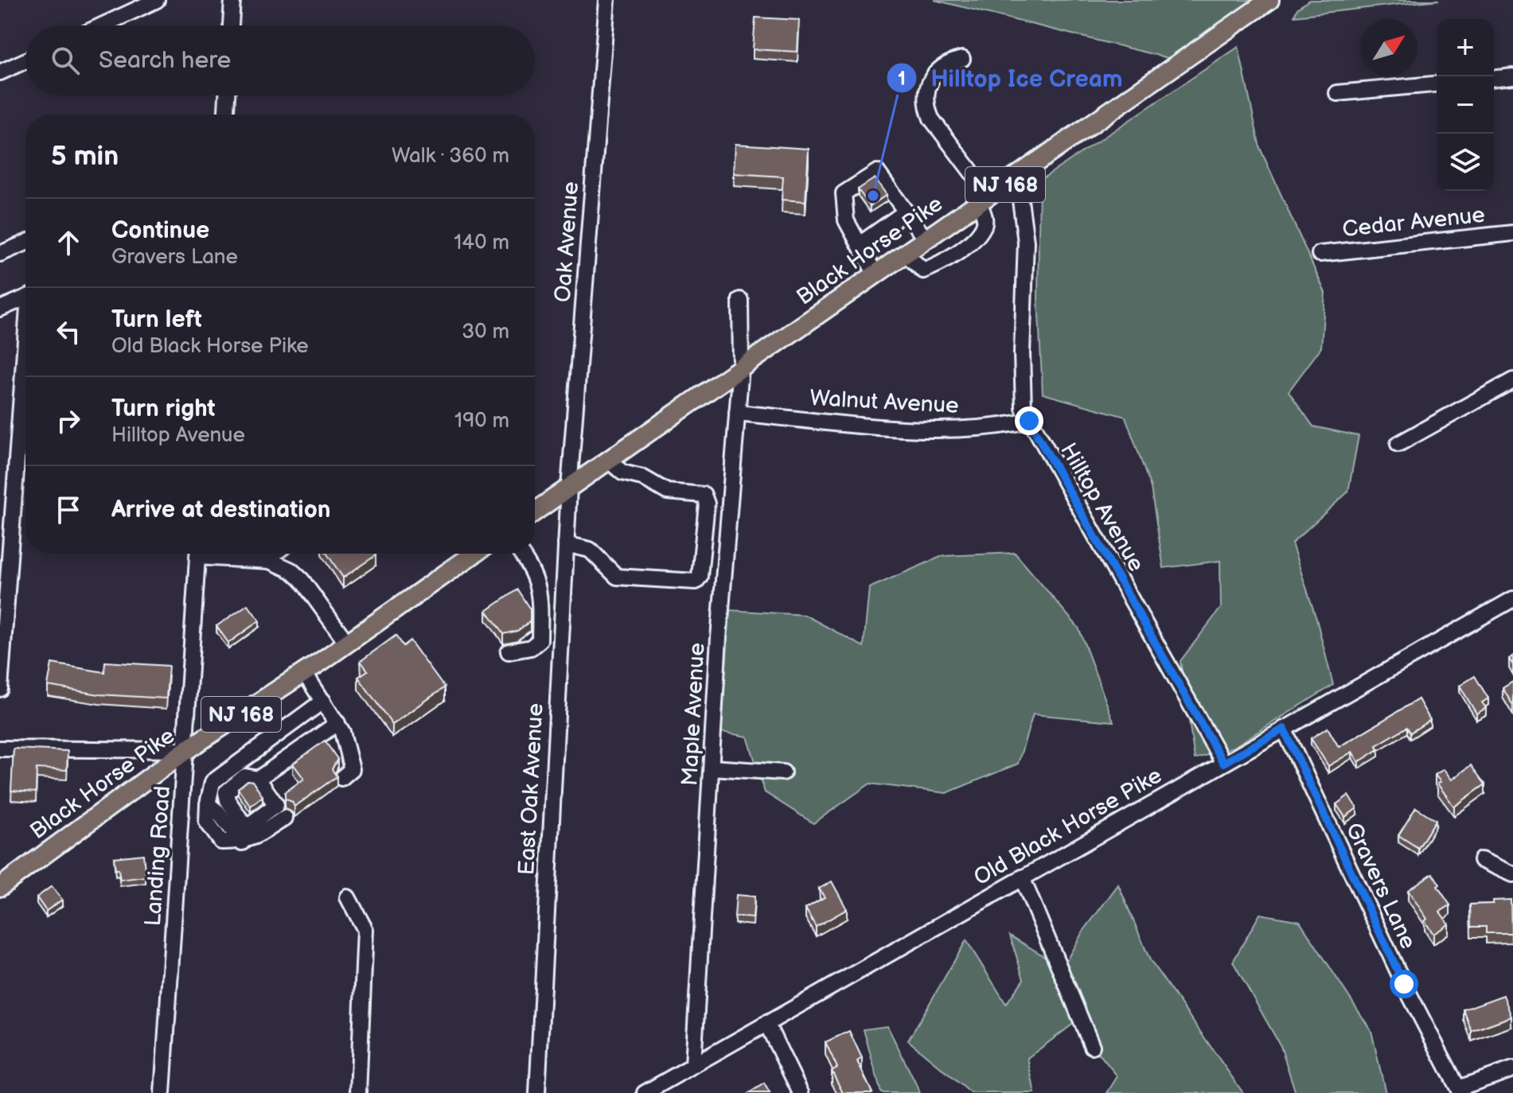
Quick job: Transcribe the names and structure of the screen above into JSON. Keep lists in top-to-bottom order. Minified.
{"streets":{"main road":["NJ 168","Black Horse Pike"],"street":["Cedar Avenue","Oak Avenue","Walnut Avenue","Hilltop Avenue","Maple Avenue","East Oak Avenue","Old Black Horse Pike","Landing Road","Gravers Lane"]},"crossings":[["Oak Avenue","Black Horse Pike"],["Oak Avenue","East Oak Avenue"],["Black Horse Pike","Hilltop Avenue"],["Black Horse Pike","Maple Avenue"],["Black Horse Pike","East Oak Avenue"],["Black Horse Pike","Landing Road"],["Walnut Avenue","Hilltop Avenue"],["Walnut Avenue","Maple Avenue"],["Hilltop Avenue","Old Black Horse Pike"],["Maple Avenue","Old Black Horse Pike"],["Old Black Horse Pike","Gravers Lane"]],"places":["Hilltop Ice Cream"],"north":"top right","page":{"map_buttons":["+","−"],"search":"Search here","heading":["5 min","Walk · 360 m"],"list":[["Continue","Gravers Lane","140 m"],["Turn left","Old Black Horse Pike","30 m"],["Turn right","Hilltop Avenue","190 m"],"Arrive at destination"]}}
